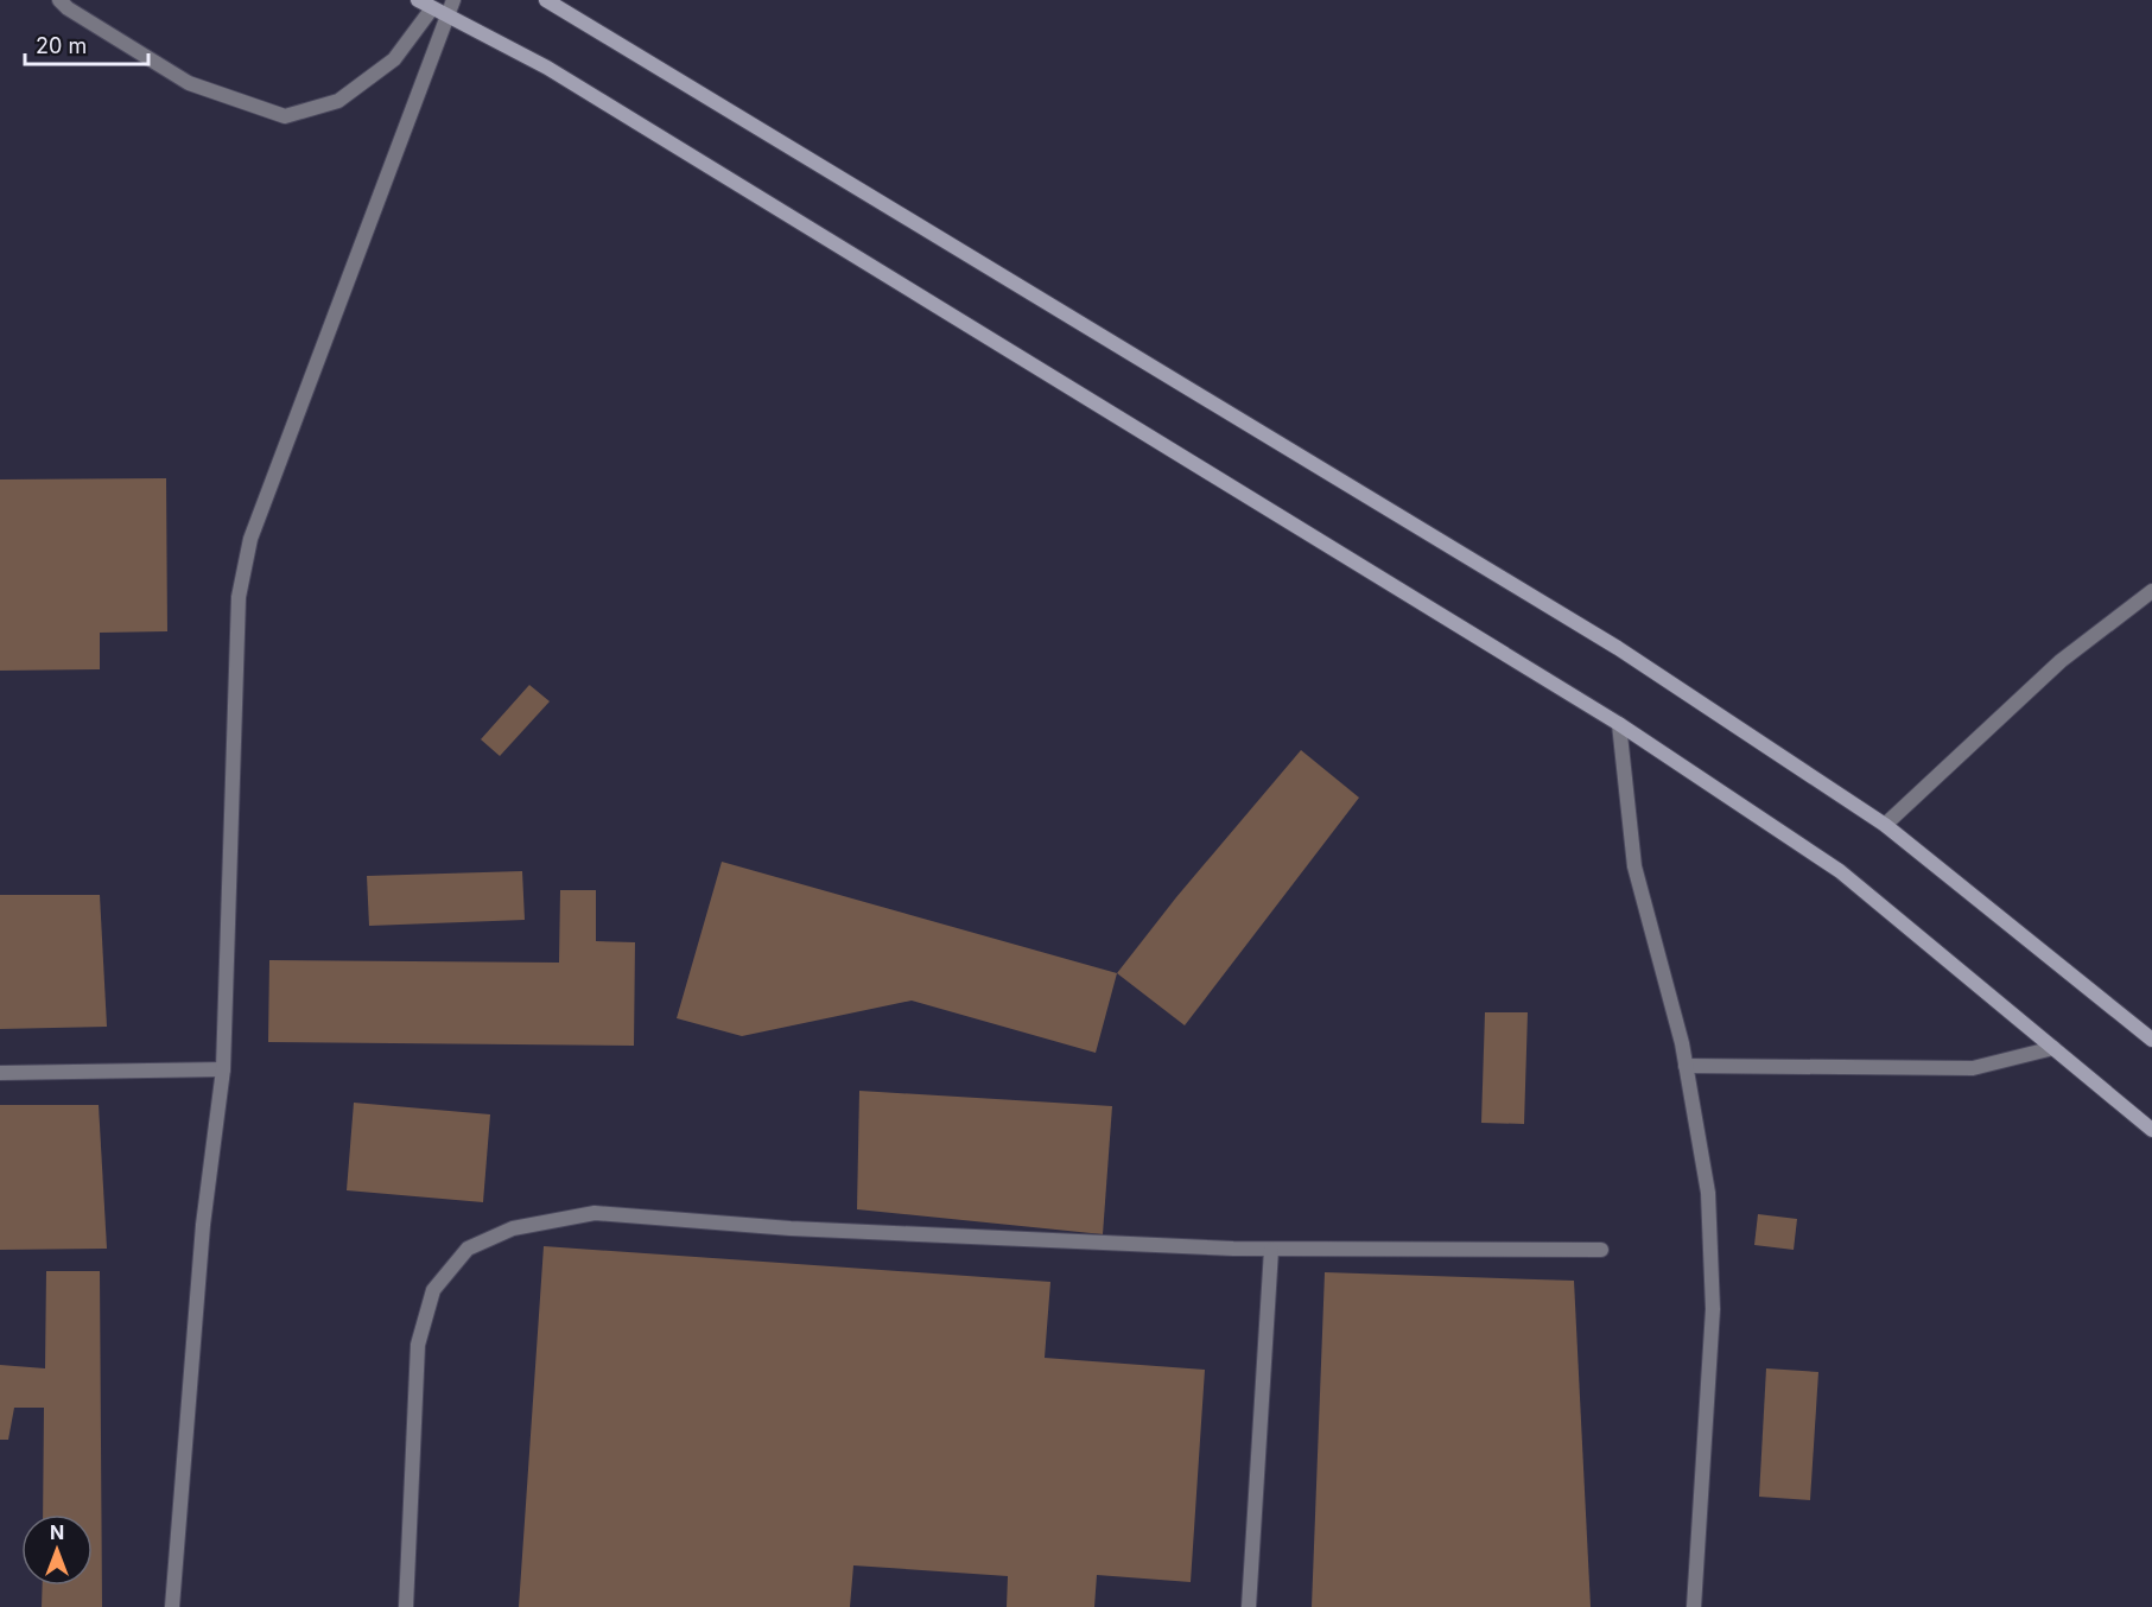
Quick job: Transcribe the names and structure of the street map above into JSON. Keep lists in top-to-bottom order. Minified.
{"scale_bar":"20 m","north":"top"}
